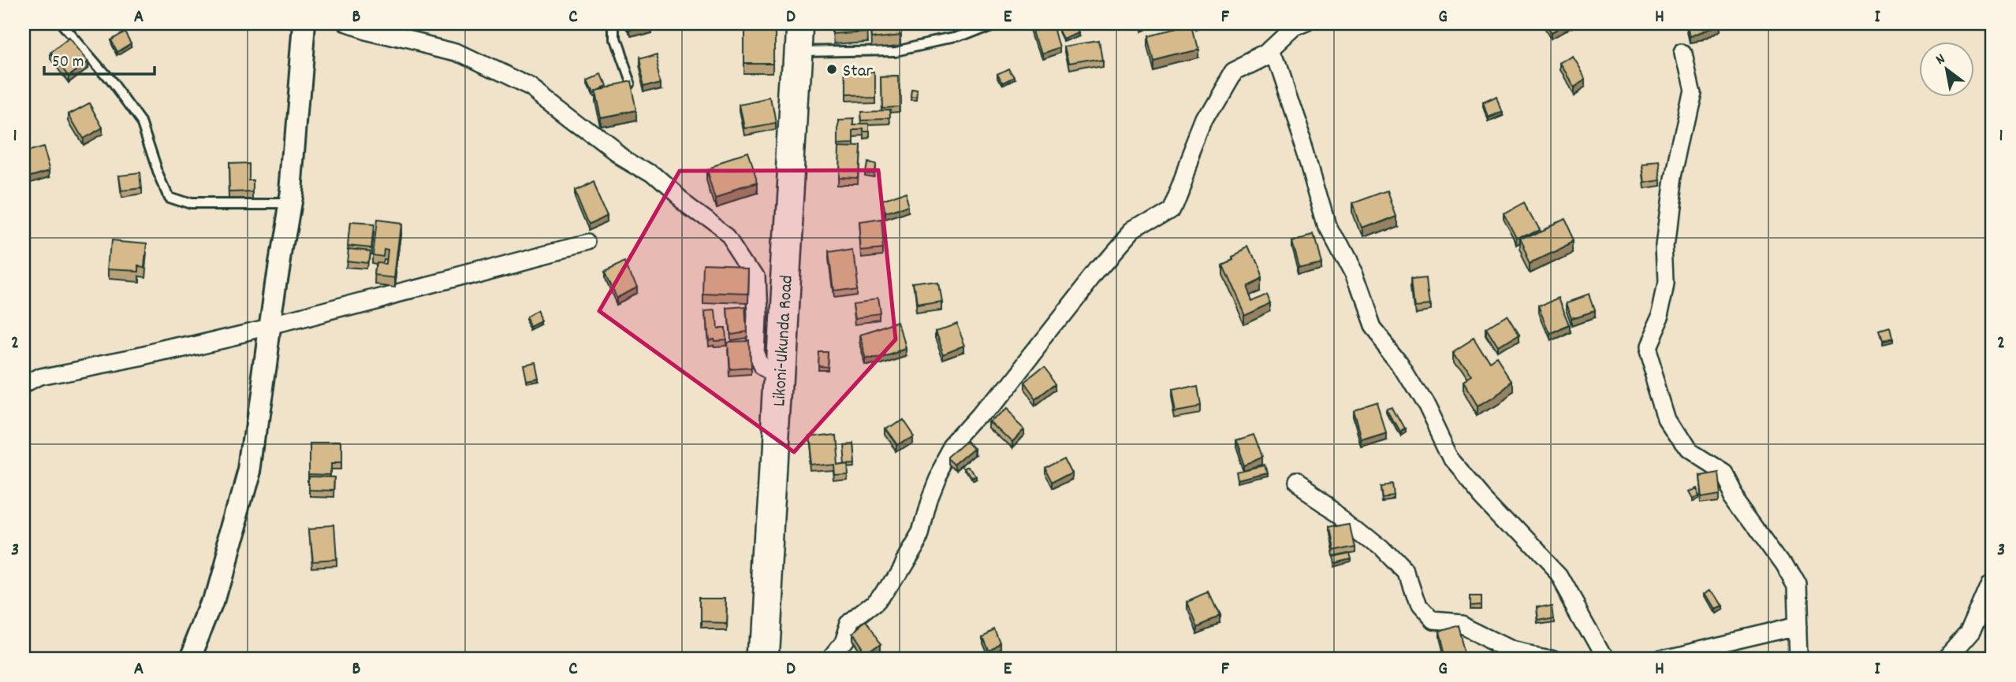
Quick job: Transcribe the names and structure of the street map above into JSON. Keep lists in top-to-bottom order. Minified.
{"streets":{"highway":["Likoni-Ukunda Road"]},"places":["Star"],"scale_bar":"50 m","north":"top left","grid":{"columns":["A","B","C","D","E","F","G","H","I"],"rows":["1","2","3"]}}
